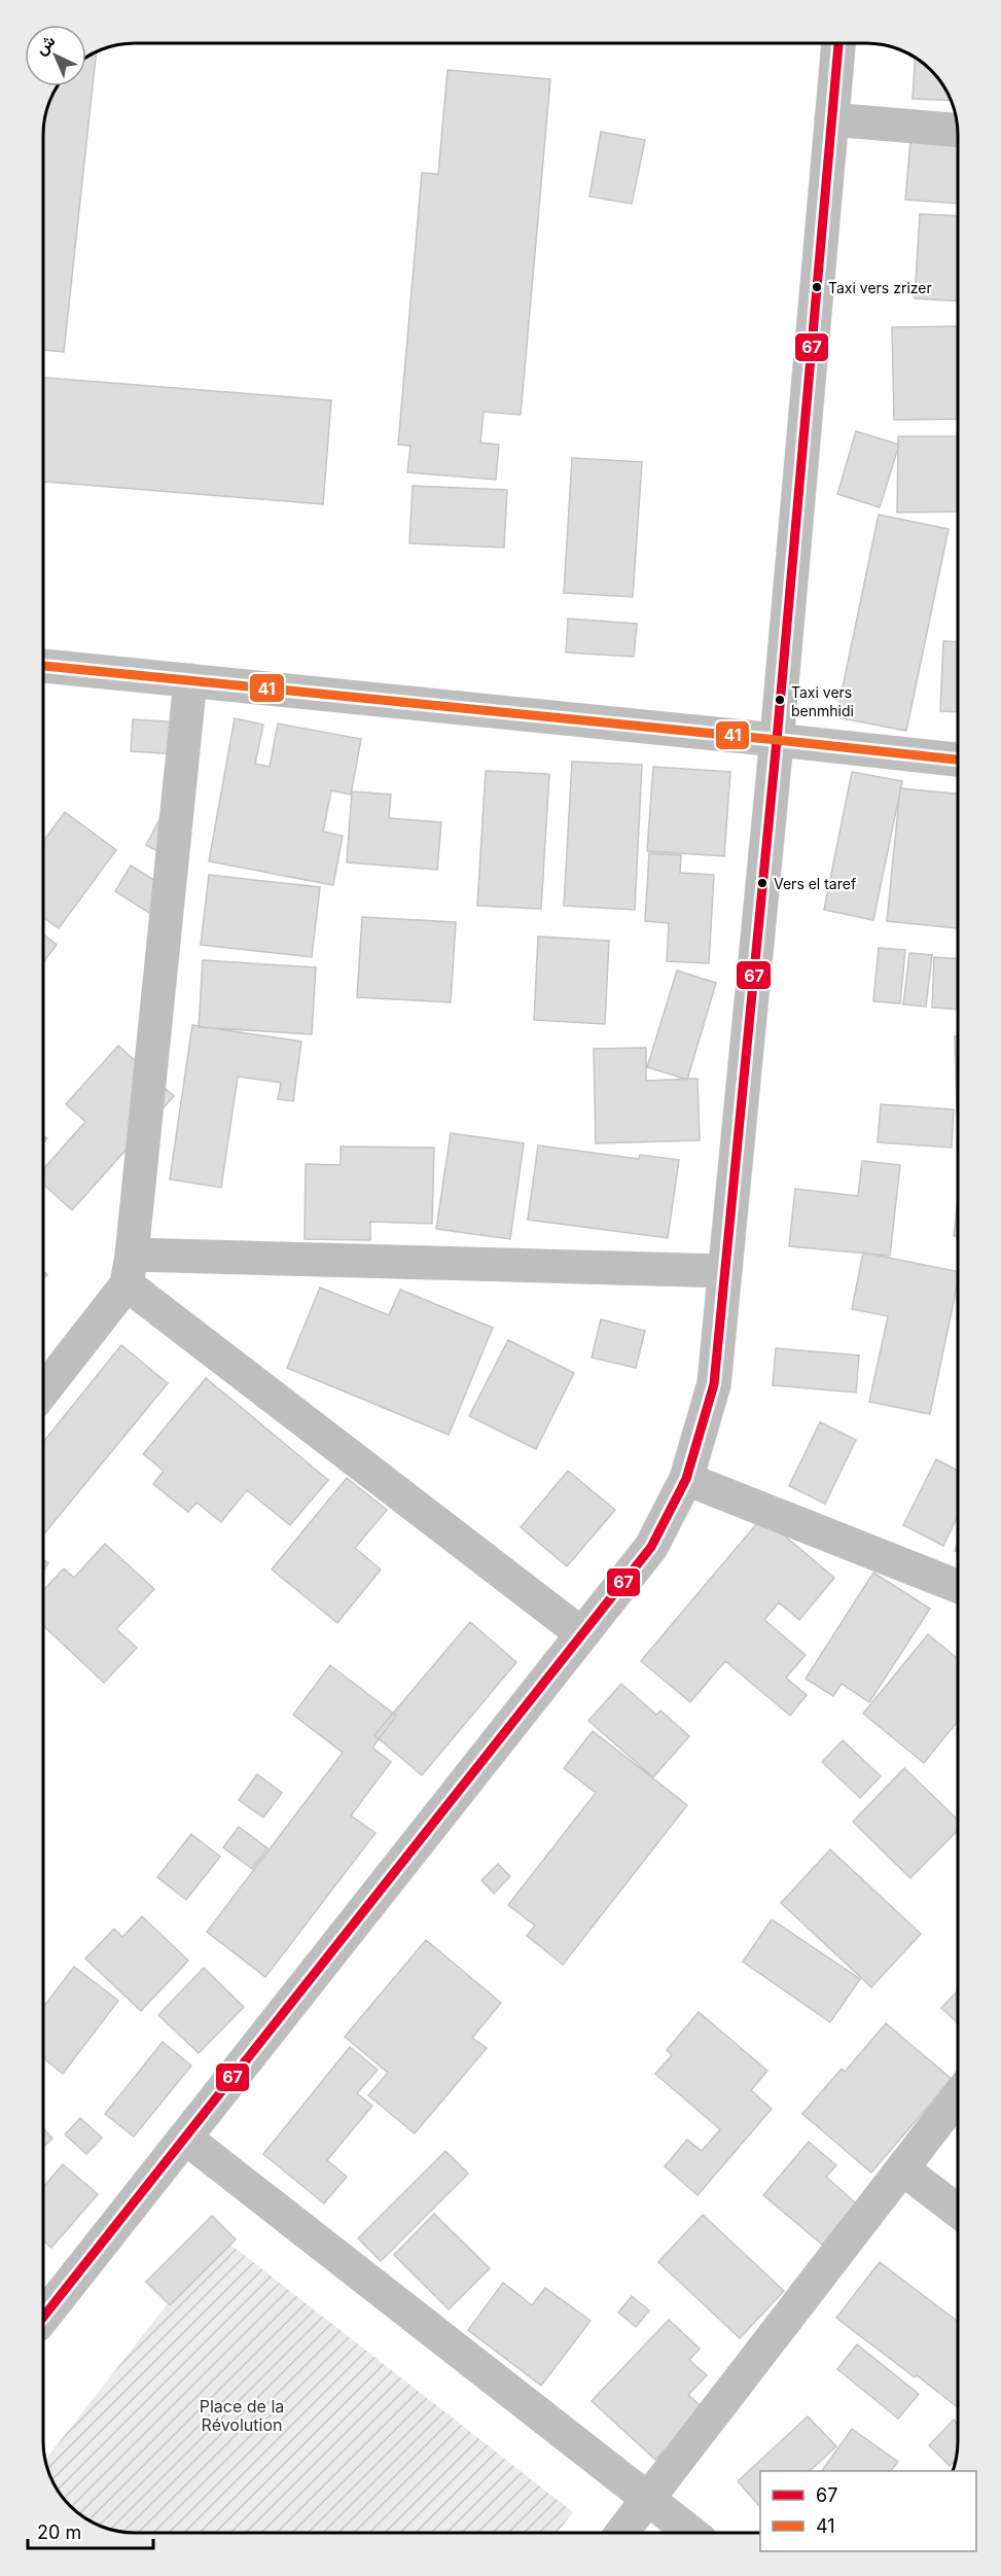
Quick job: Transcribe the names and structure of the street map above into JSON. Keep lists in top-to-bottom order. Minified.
{"parks":["Place de la Révolution"],"places":["Taxi vers zrizer","Taxi vers benmhidi","Vers el taref"],"lines":["transit line 67","transit line 41"],"legend":["67","41"],"scale_bar":"20 m","north":"top left"}
